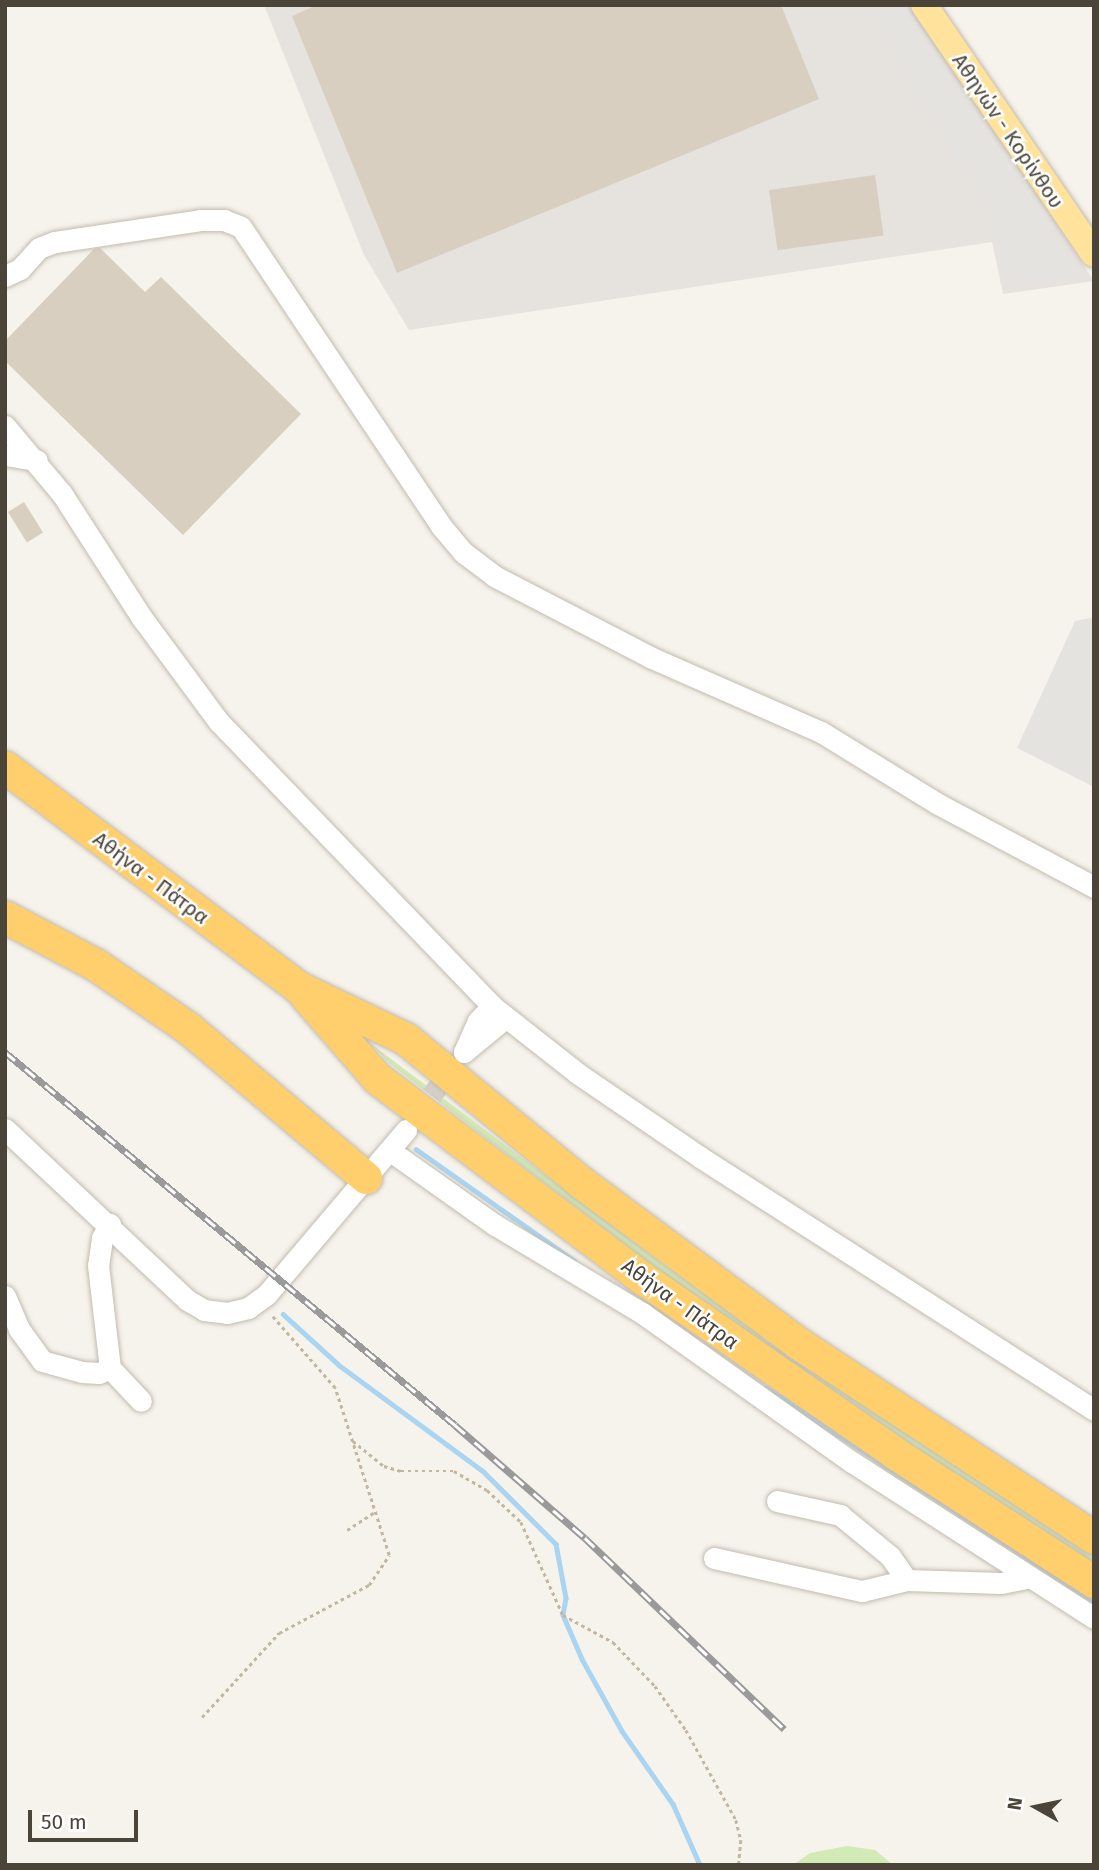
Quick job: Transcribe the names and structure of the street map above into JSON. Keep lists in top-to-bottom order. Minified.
{"streets":{"highway":["Αθήνα - Πάτρα"],"main road":["Αθηνών - Κορίνθου"]},"scale_bar":"50 m","north":"left"}
